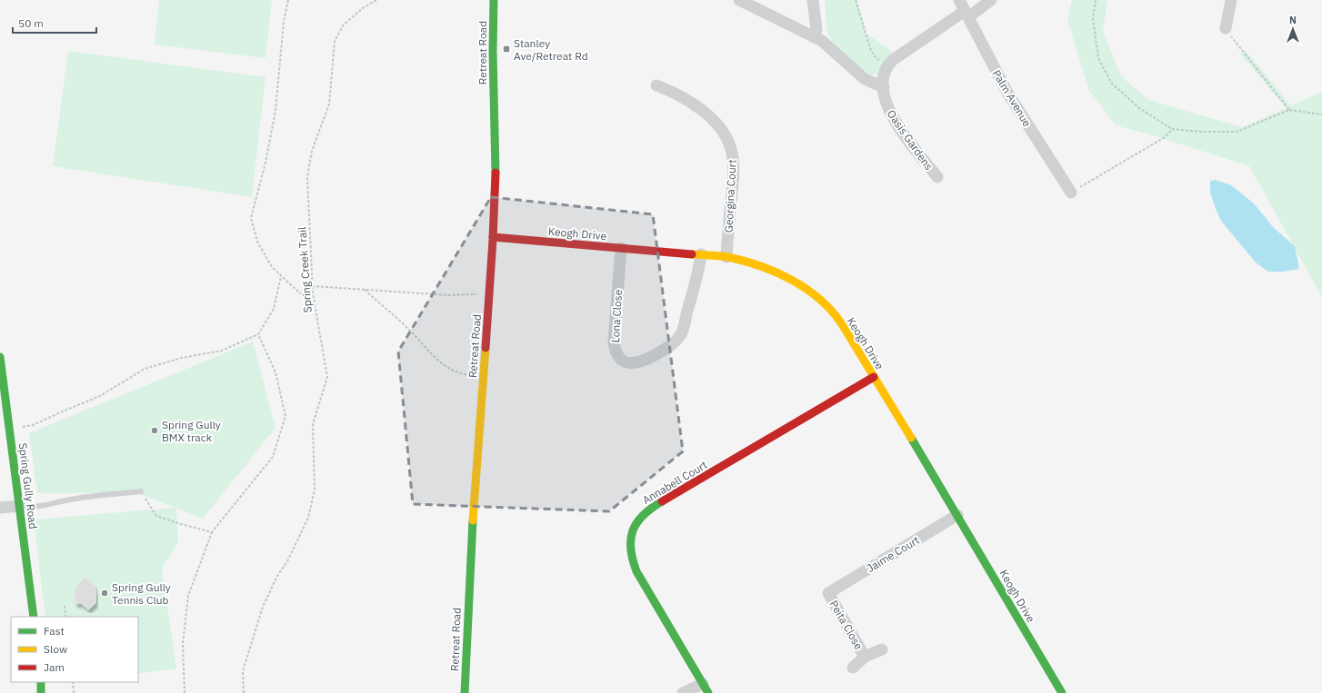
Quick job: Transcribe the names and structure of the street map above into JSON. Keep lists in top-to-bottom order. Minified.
{"streets":{"street":["Retreat Road","Palm Avenue","Oasis Gardens","Georgina Court","Keogh Drive","Lona Close","Annabell Court","Spring Gully Road","Jaime Court","Peita Close"],"path":["Spring Creek Trail"]},"crossings":[["Retreat Road","Keogh Drive"],["Georgina Court","Keogh Drive"],["Keogh Drive","Lona Close"],["Keogh Drive","Annabell Court"],["Keogh Drive","Jaime Court"],["Jaime Court","Peita Close"]],"places":{"transit":["Stanley Ave/Retreat Rd"],"other":["Spring Gully BMX track","Spring Gully Tennis Club"]},"legend":["Fast","Slow","Jam"],"scale_bar":"50 m","north":"top"}
